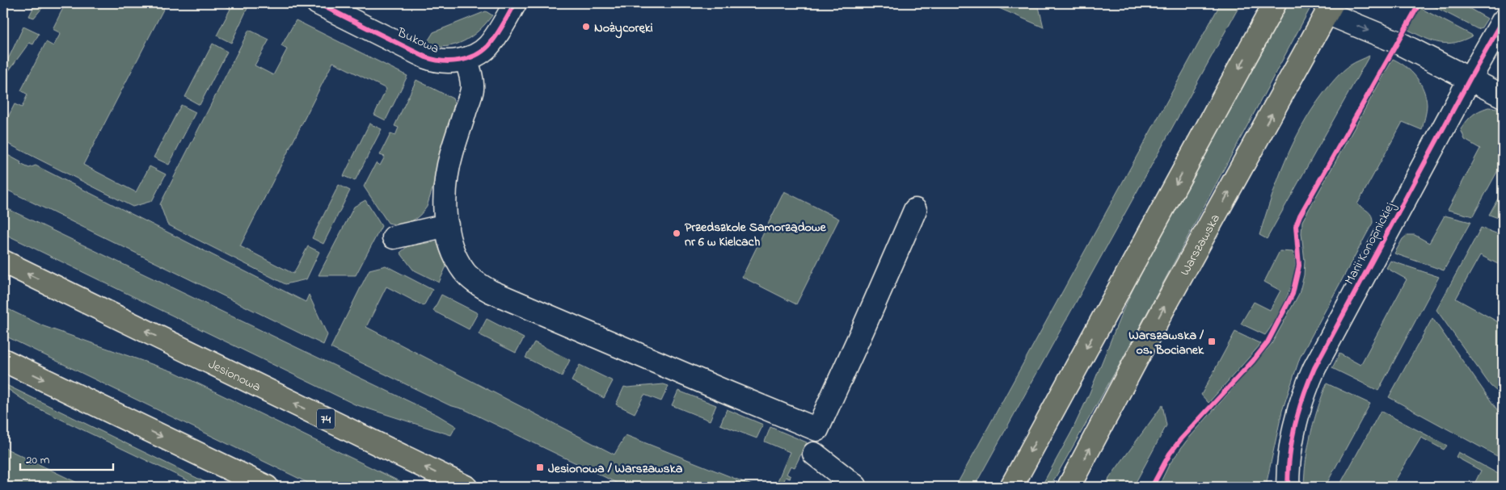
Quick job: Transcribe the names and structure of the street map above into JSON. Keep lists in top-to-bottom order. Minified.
{"streets":{"main road":["Warszawska","Jesionowa","74"],"street":["Bukowa","Marii Konopnickiej"]},"places":{"other":["Nożycoręki","Przedszkole Samorządowe nr 6 w Kielcach"],"transit":["Warszawska / os. Bocianek","Jesionowa / Warszawska"]},"scale_bar":"20 m"}
